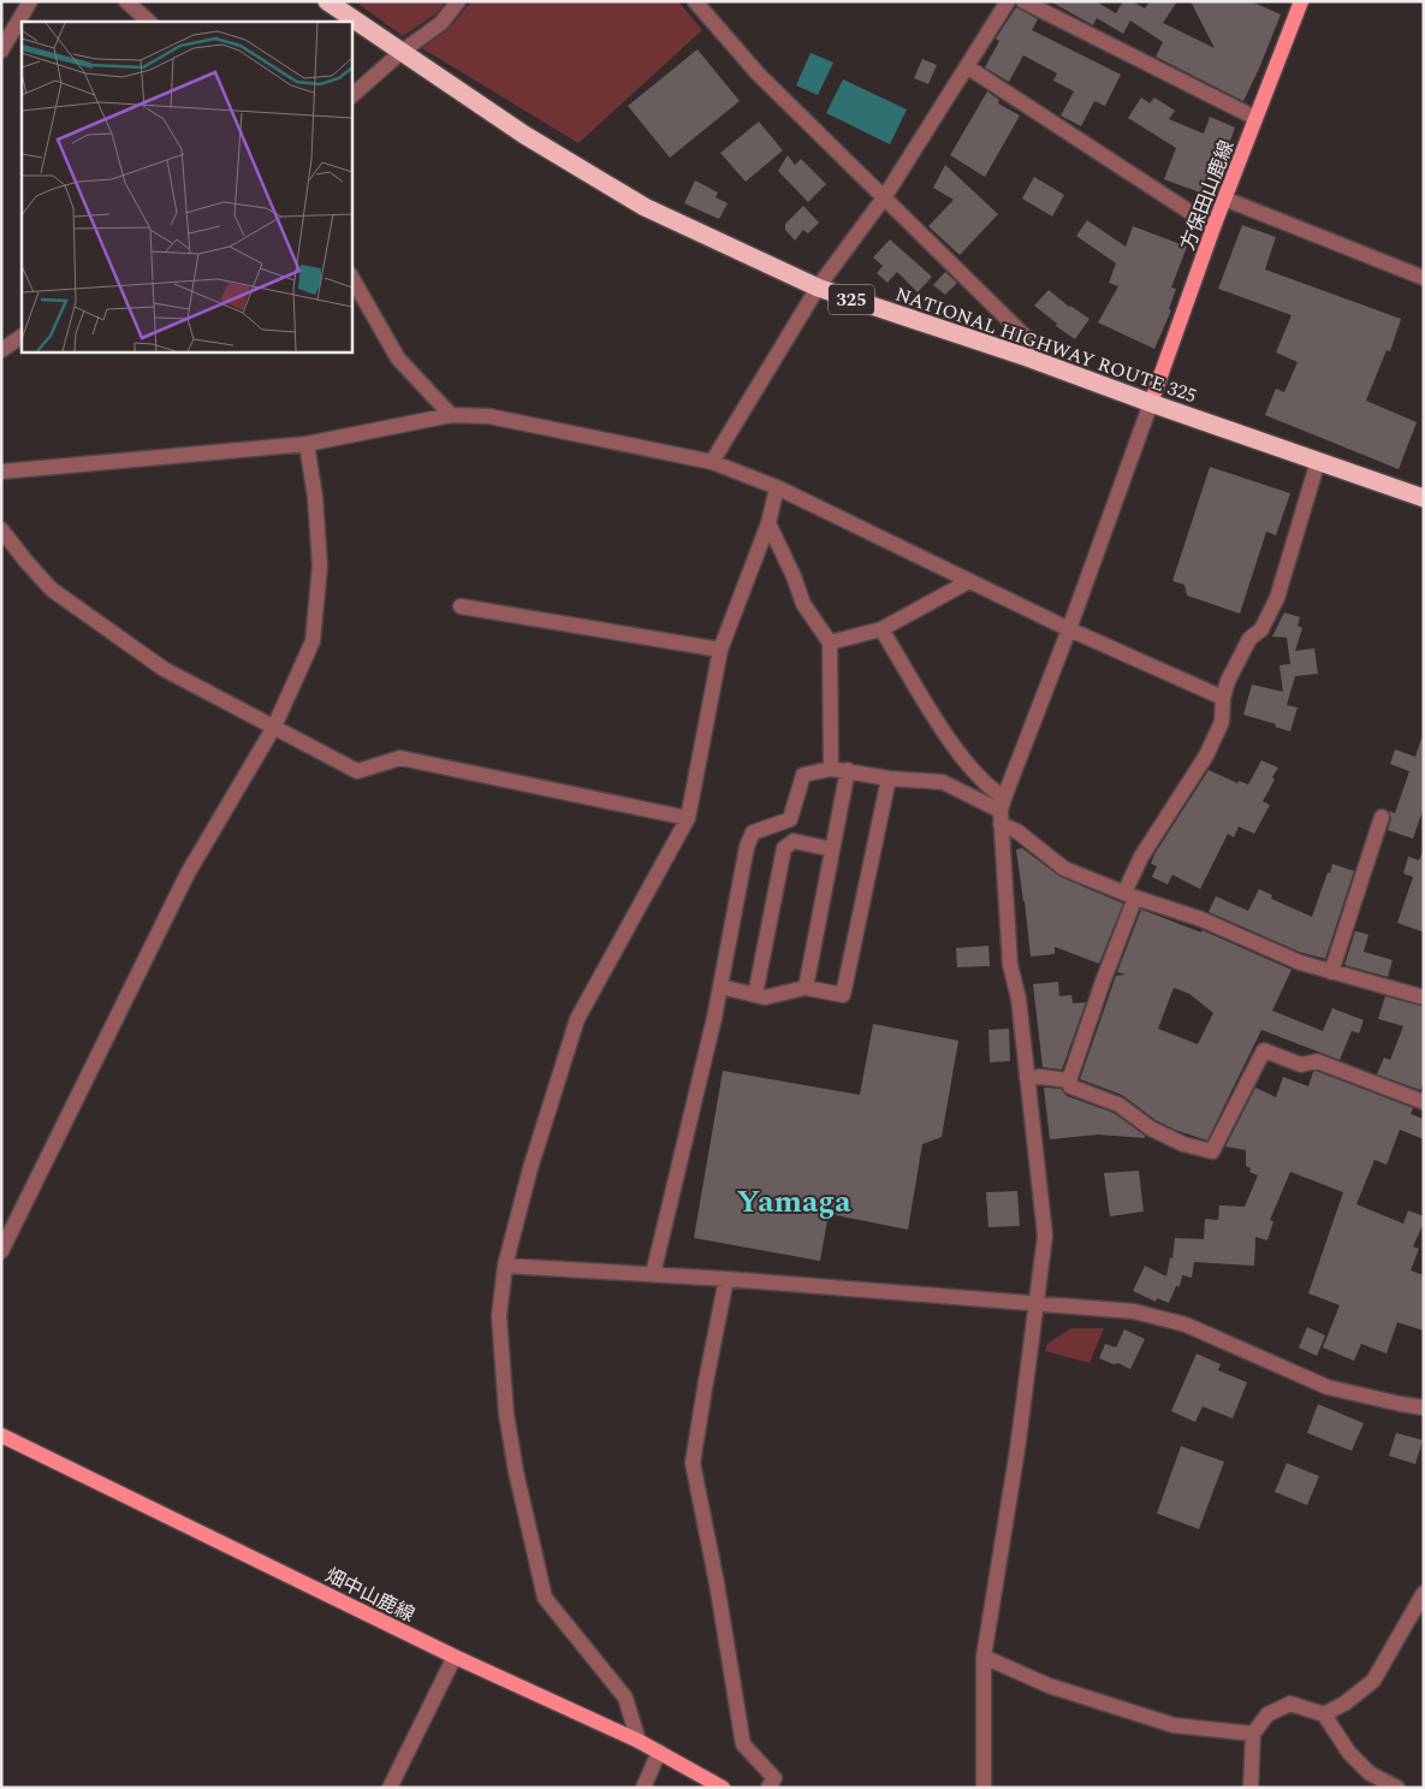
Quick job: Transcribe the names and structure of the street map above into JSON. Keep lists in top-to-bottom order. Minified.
{"streets":{"highway":["325","NATIONAL HIGHWAY ROUTE 325"],"main road":["方保田山鹿線","畑中山鹿線"]},"crossings":[["方保田山鹿線","NATIONAL HIGHWAY ROUTE 325"]],"districts":["Yamaga"]}
